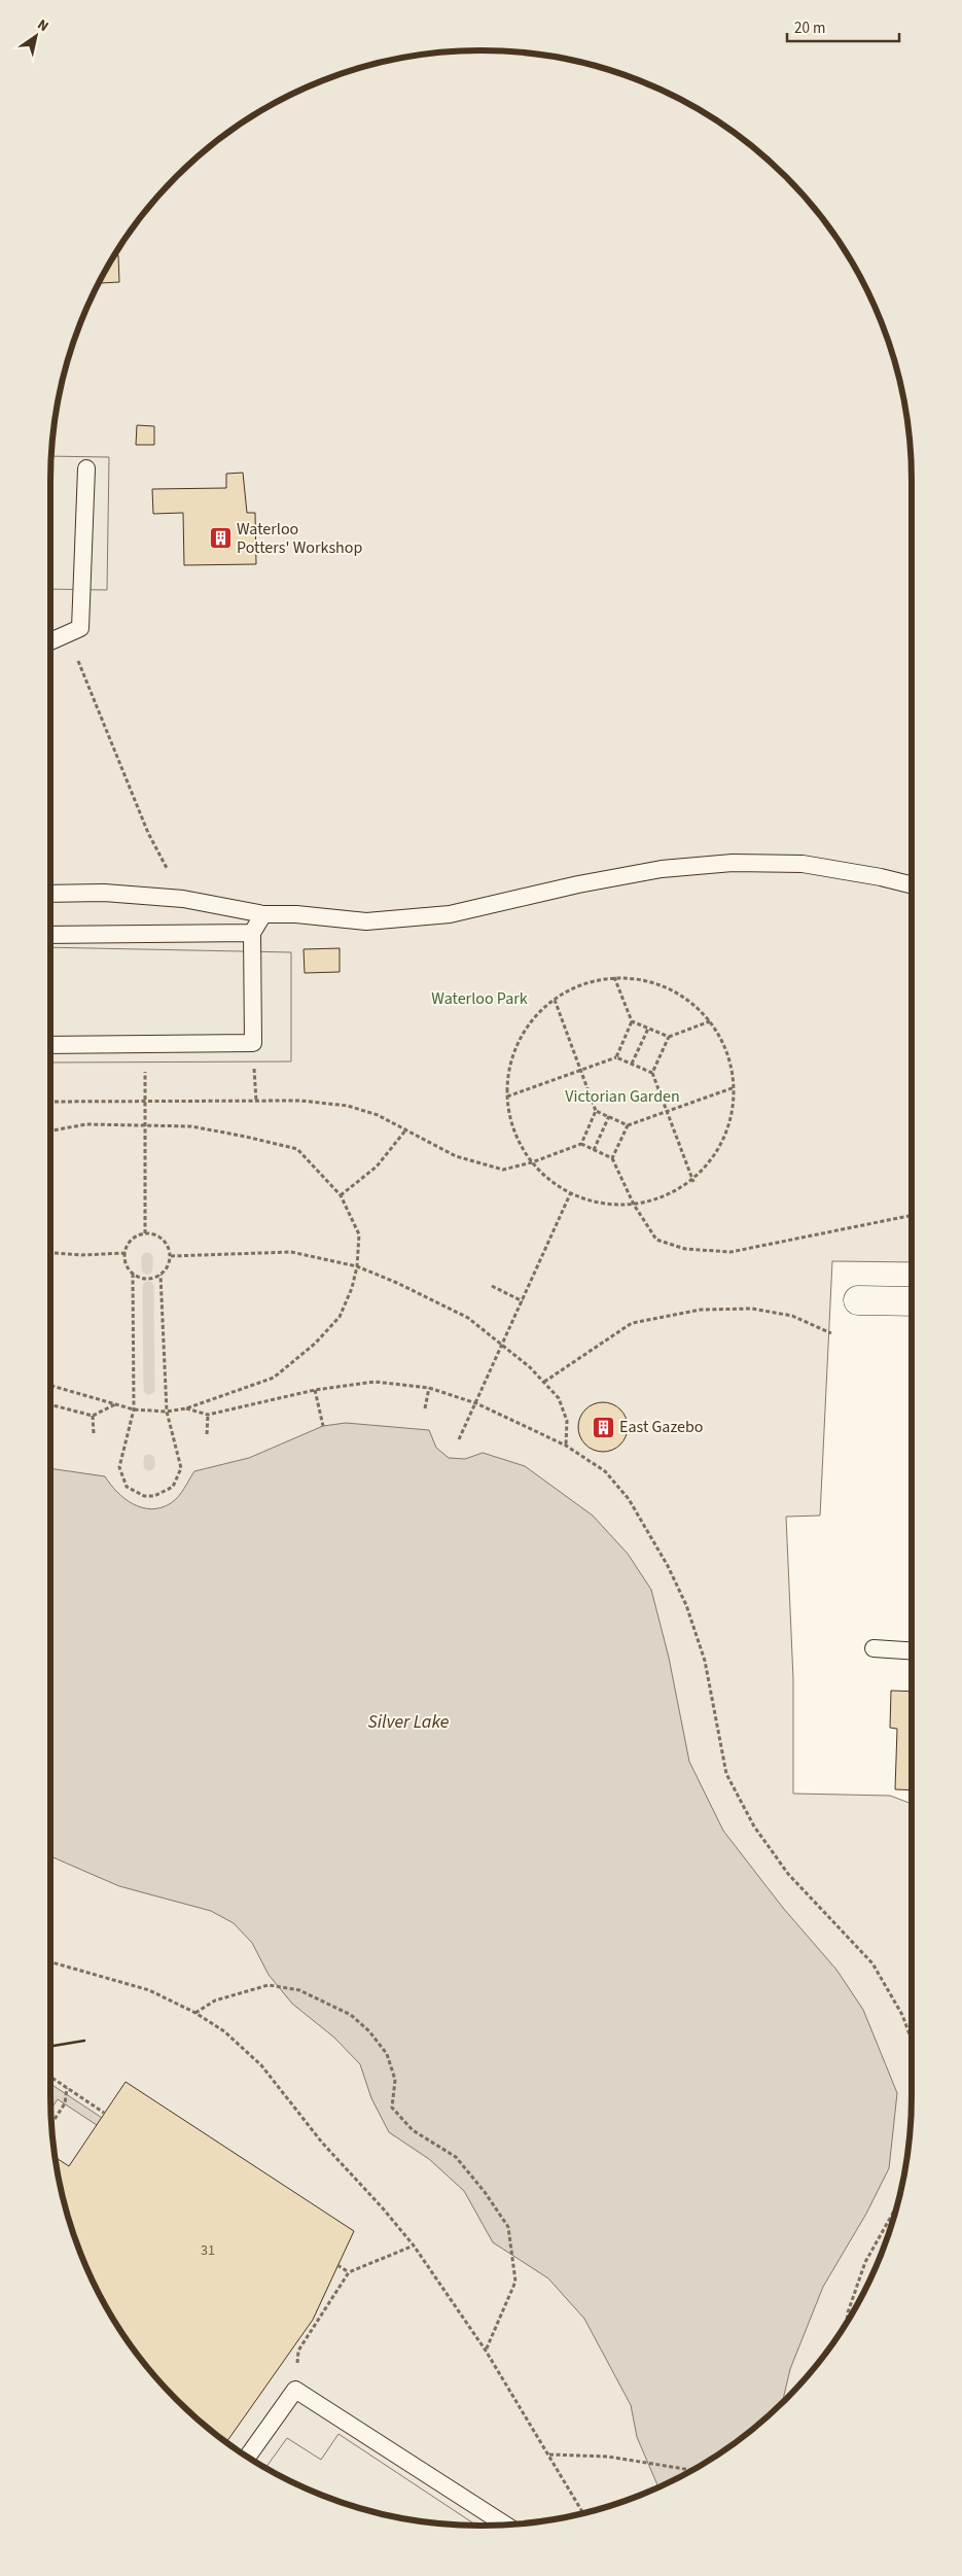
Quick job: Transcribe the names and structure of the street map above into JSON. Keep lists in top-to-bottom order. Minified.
{"water":["Silver Lake"],"parks":["Waterloo Park","Victorian Garden"],"places":{"building":["Waterloo Potters' Workshop","East Gazebo"]},"house_numbers":["31"],"scale_bar":"20 m","north":"top right"}
